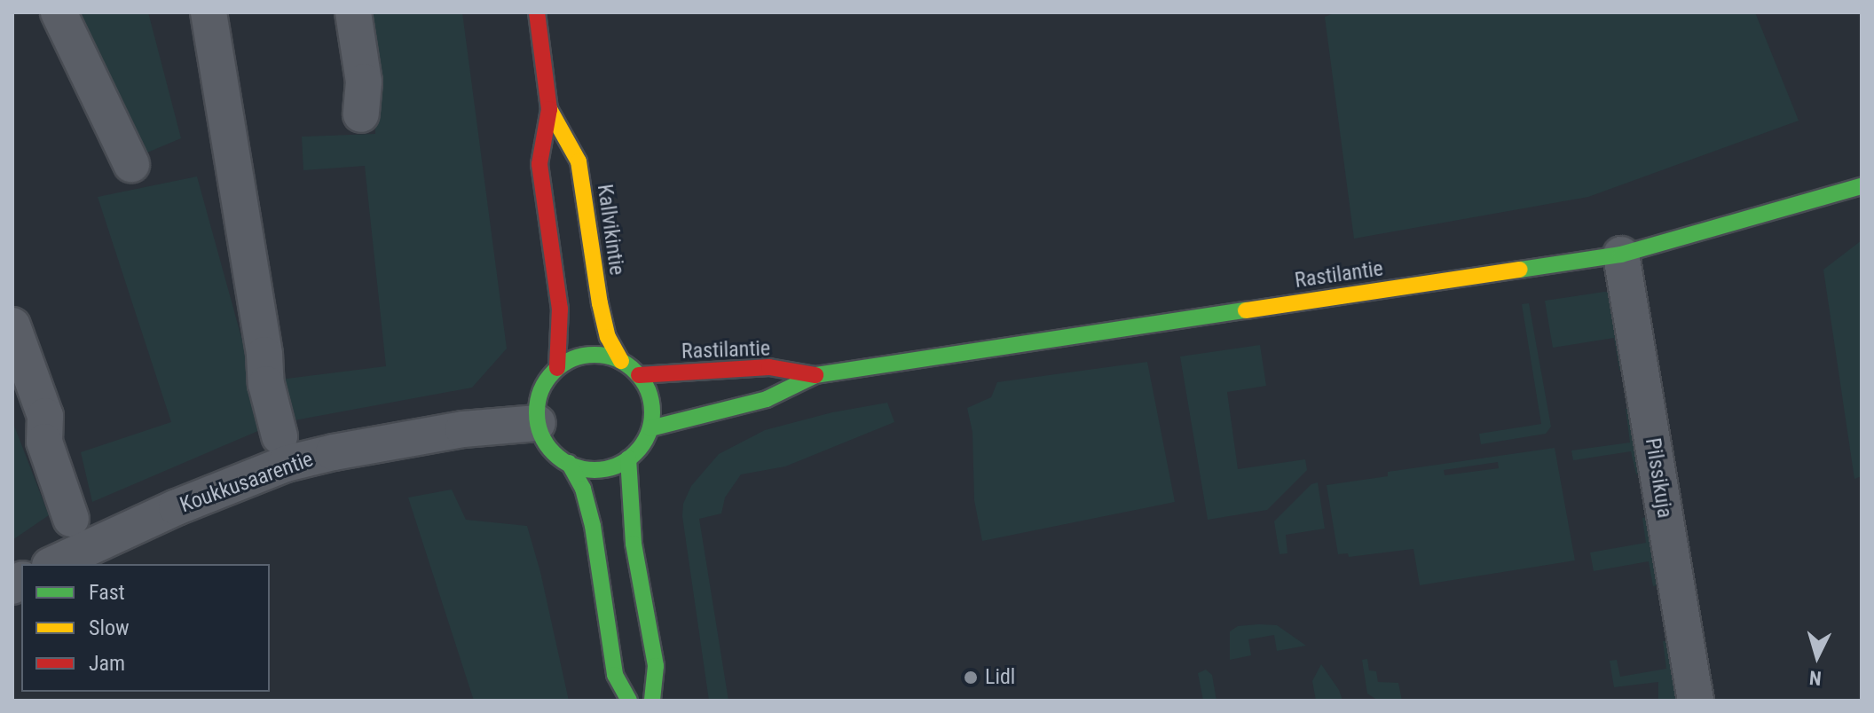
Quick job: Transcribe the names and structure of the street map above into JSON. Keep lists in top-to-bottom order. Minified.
{"streets":{"main road":["Kallvikintie","Rastilantie"],"street":["Pilssikuja","Koukkusaarentie"]},"crossings":[["Kallvikintie","Rastilantie"],["Kallvikintie","Koukkusaarentie"],["Rastilantie","Pilssikuja"],["Rastilantie","Koukkusaarentie"]],"places":["Lidl"],"legend":["Fast","Slow","Jam"],"north":"bottom"}
